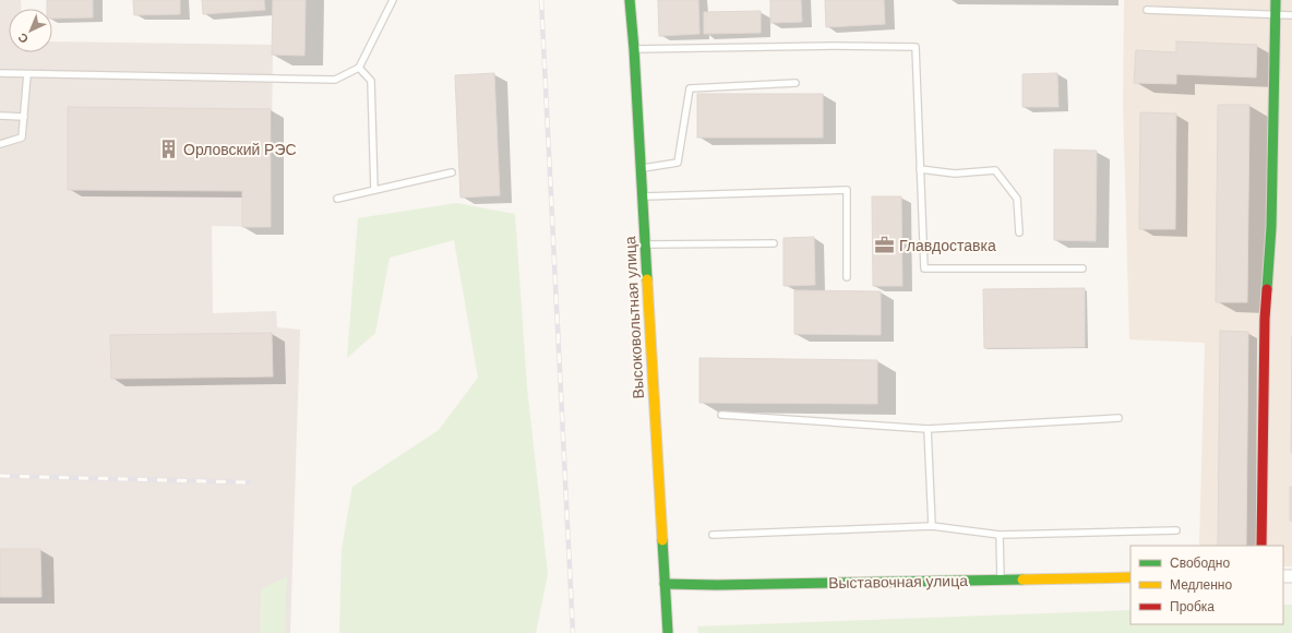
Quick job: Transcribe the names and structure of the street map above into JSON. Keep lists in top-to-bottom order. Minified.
{"streets":{"street":["Высоковольтная улица","Выставочная улица"]},"crossings":[["Высоковольтная улица","Выставочная улица"]],"places":{"building":["Орловский РЭС"],"office":["Главдоставка"]},"legend":["Свободно","Медленно","Пробка"],"north":"bottom left"}
